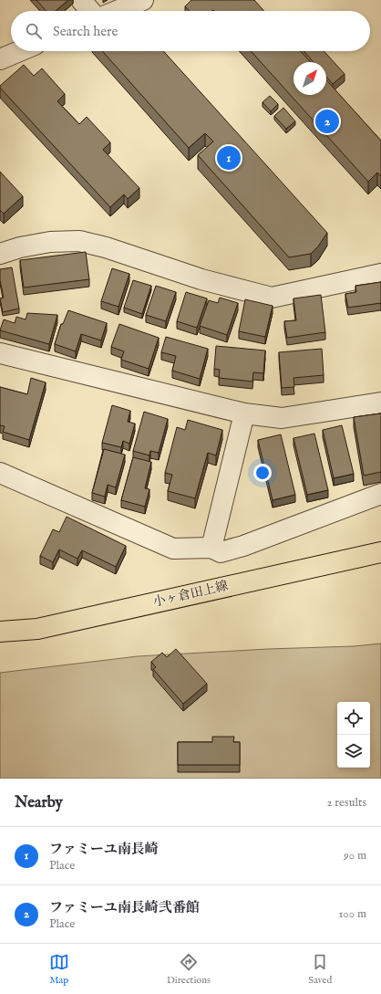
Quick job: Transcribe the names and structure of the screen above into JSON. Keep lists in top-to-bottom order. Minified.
{"streets":{"main road":["小ヶ倉田上線"]},"north":"top right","page":{"search":"Search here","pins":["2","1"],"heading":["Nearby","2 results"],"list":[{"mark":"1","name":"ファミーユ南長崎","note":"Place","value":"90 m"},{"mark":"2","name":"ファミーユ南長崎弐番館","note":"Place","value":"100 m"}],"nav":["Map","Directions","Saved"]}}
